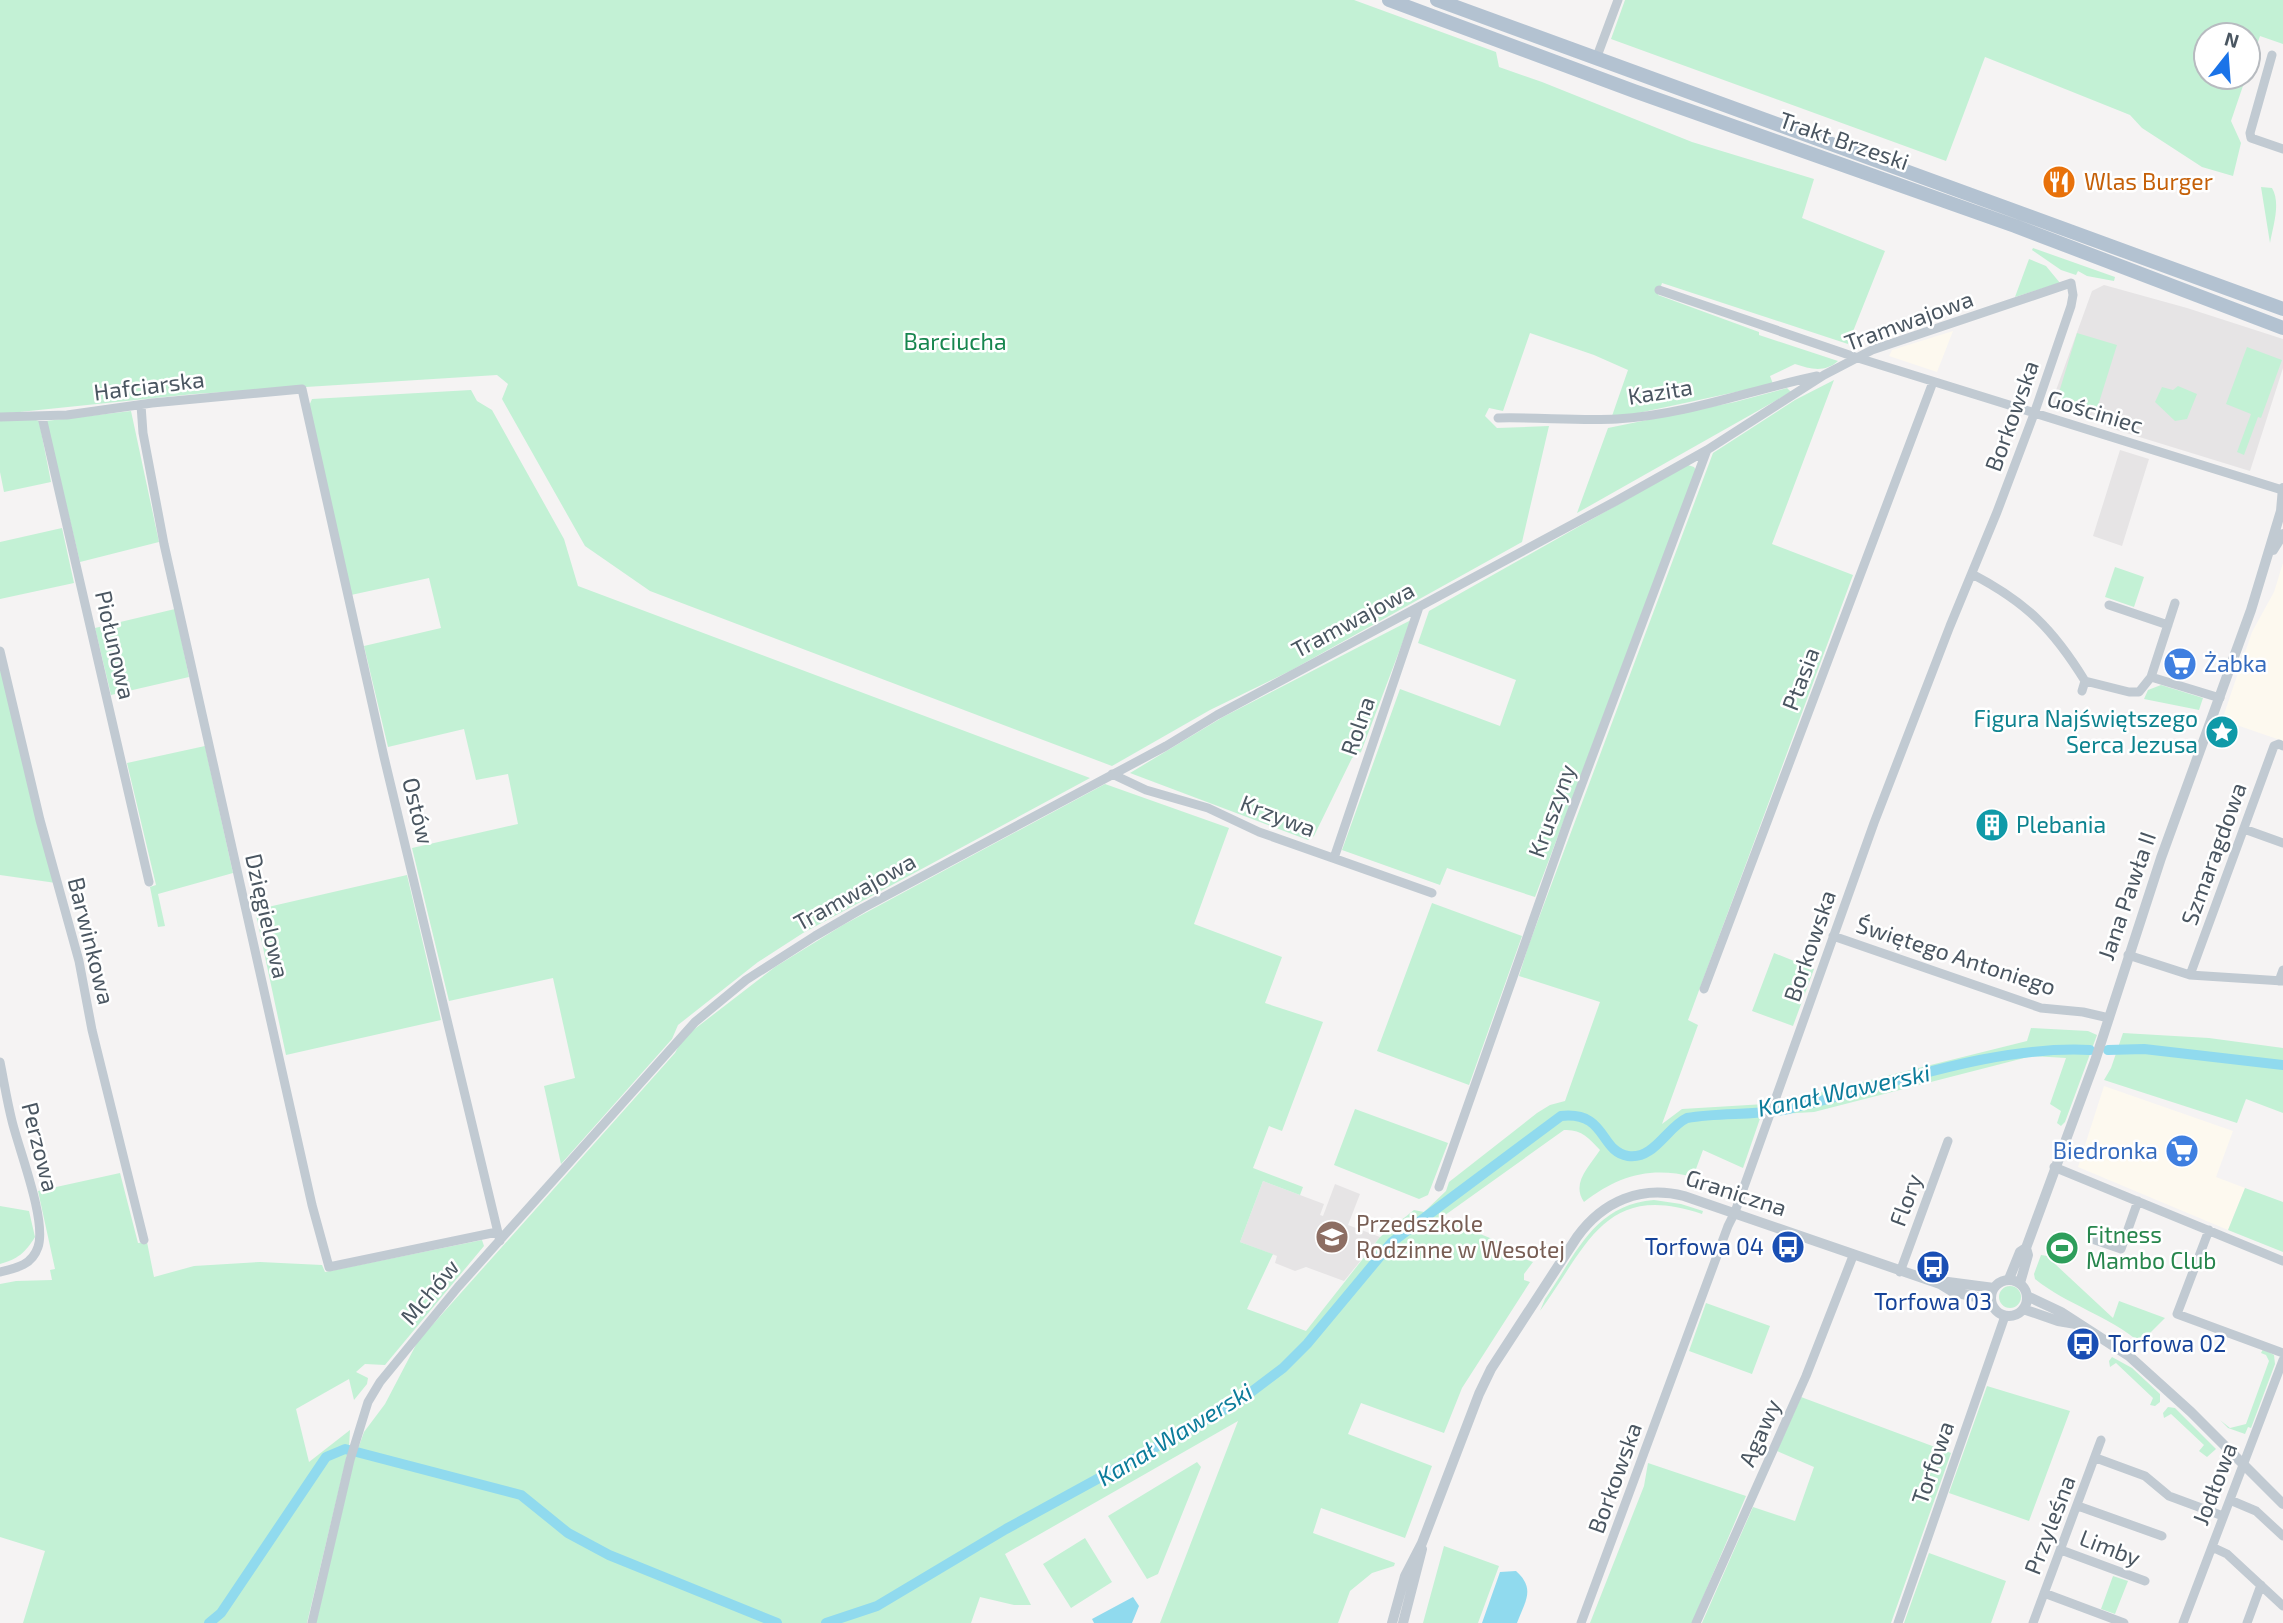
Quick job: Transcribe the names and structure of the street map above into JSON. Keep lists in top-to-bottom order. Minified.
{"streets":{"main road":["Trakt Brzeski"],"street":["Tramwajowa","Hafciarska","Kazita","Gościniec","Borkowska","Piołunowa","Ptasia","Rolna","Ostów","Kruszyny","Krzywa","Szmaragdowa","Jana Pawła II","Dzięgielowa","Barwinkowa","Świętego Antoniego","Perzowa","Graniczna","Flory","Mchów","Agawy","Torfowa","Jodłowa","Przyleśna","Limby"]},"crossings":[["Tramwajowa","Kazita"],["Tramwajowa","Gościniec"],["Tramwajowa","Borkowska"],["Tramwajowa","Rolna"],["Tramwajowa","Kruszyny"],["Tramwajowa","Krzywa"],["Tramwajowa","Mchów"],["Hafciarska","Piołunowa"],["Hafciarska","Ostów"],["Hafciarska","Dzięgielowa"],["Gościniec","Borkowska"],["Gościniec","Ptasia"],["Gościniec","Jana Pawła II"],["Borkowska","Świętego Antoniego"],["Borkowska","Graniczna"],["Rolna","Krzywa"],["Ostów","Dzięgielowa"],["Ostów","Mchów"],["Jana Pawła II","Świętego Antoniego"],["Jana Pawła II","Graniczna"],["Jana Pawła II","Torfowa"],["Dzięgielowa","Mchów"],["Graniczna","Flory"],["Graniczna","Agawy"],["Graniczna","Torfowa"],["Przyleśna","Limby"]],"water":["Kanał Wawerski"],"parks":["Barciucha"],"places":{"restaurant":["Wlas Burger"],"supermarket":["Żabka","Biedronka"],"place":["Figura Najświętszego Serca Jezusa"],"building":["Plebania"],"school or university":["Przedszkole Rodzinne w Wesołej"],"bus stop":["Torfowa 04","Torfowa 03","Torfowa 02"],"sports":["Fitness Mambo Club"]},"north":"top"}
